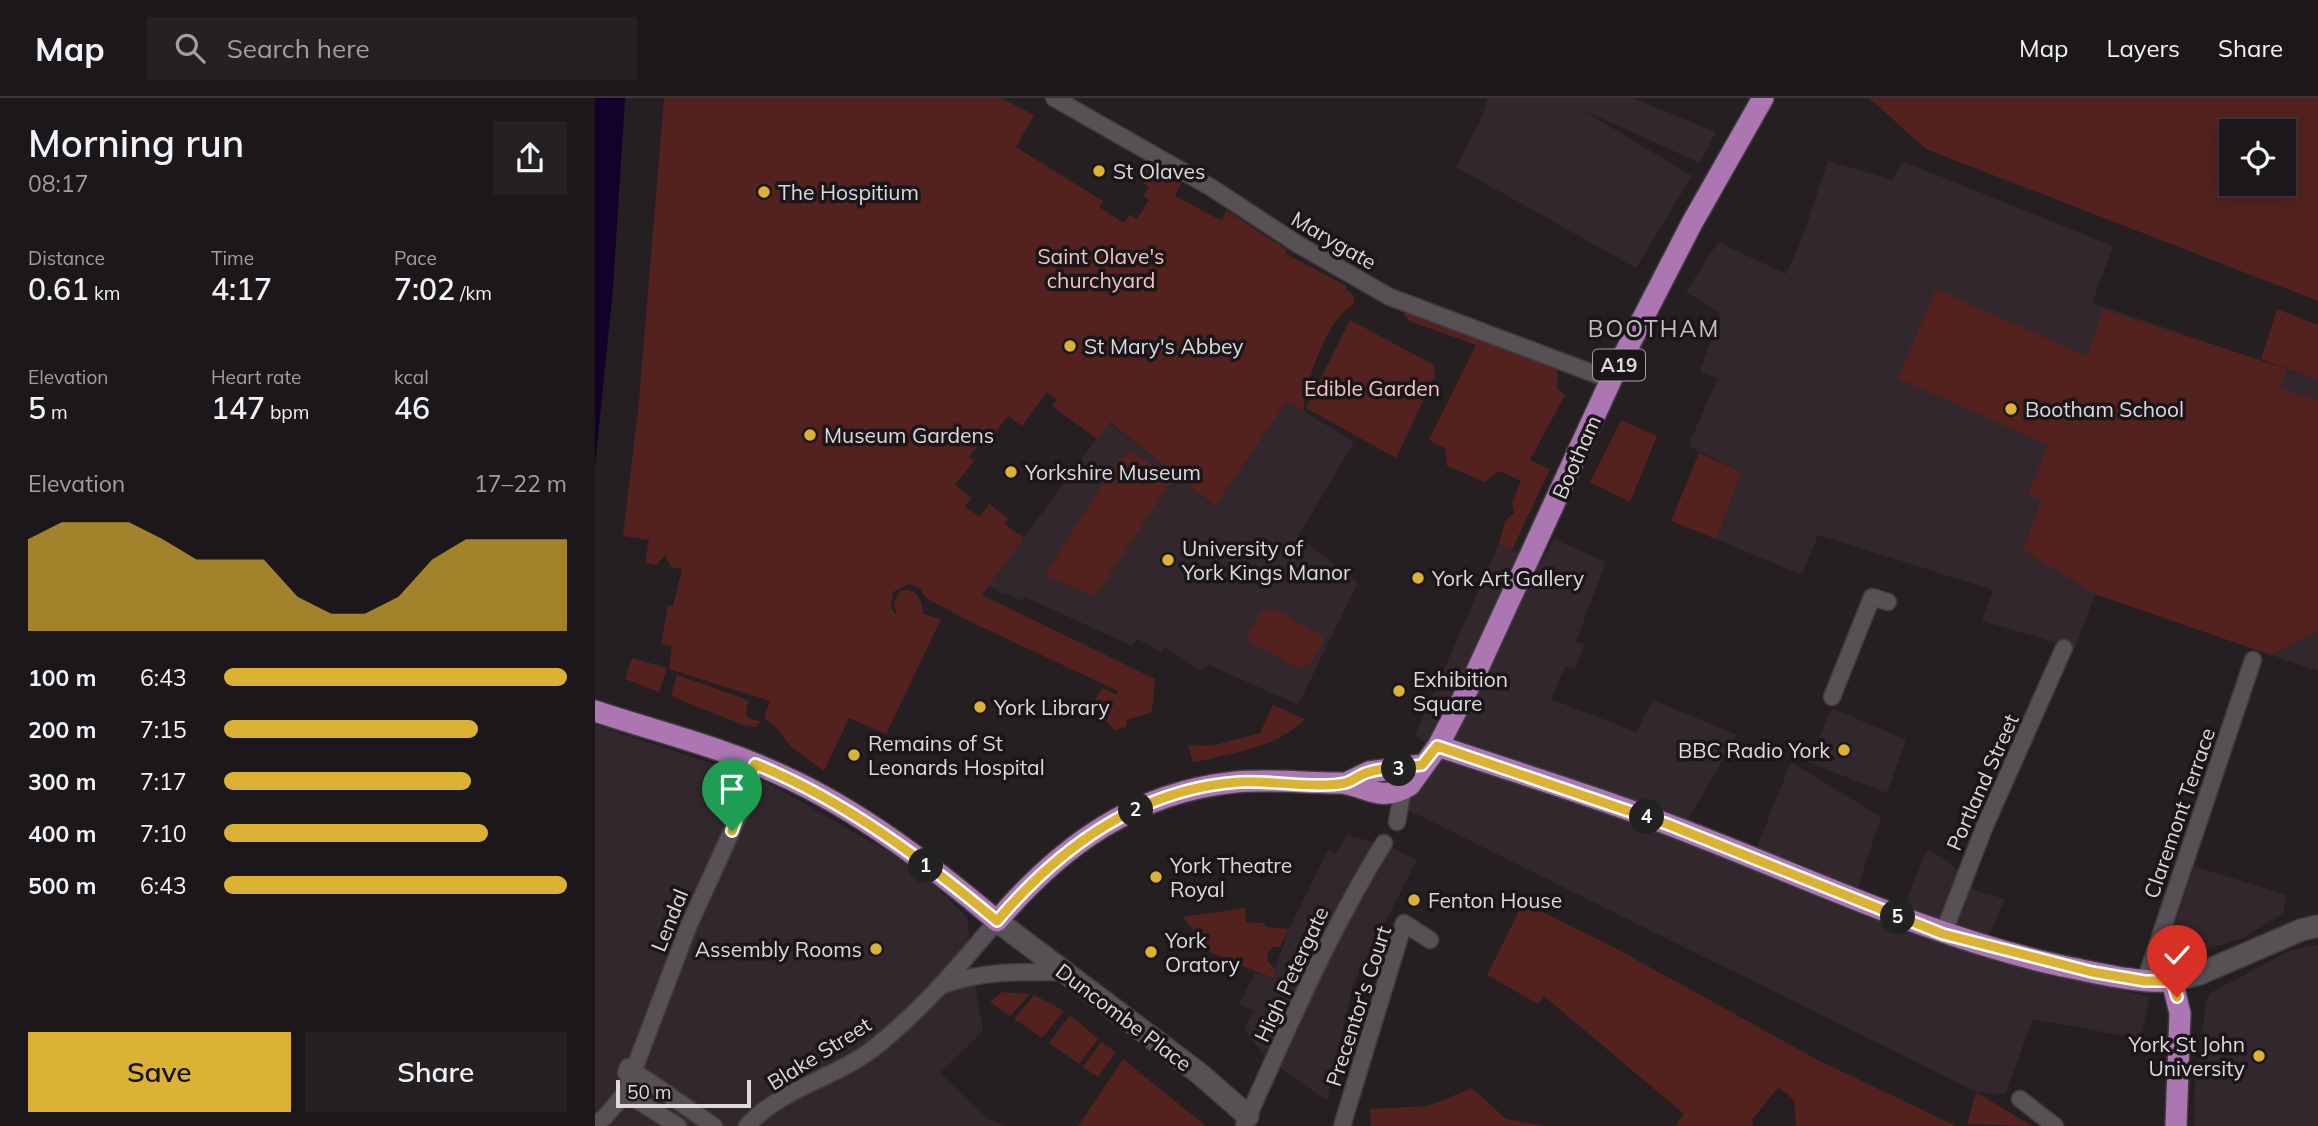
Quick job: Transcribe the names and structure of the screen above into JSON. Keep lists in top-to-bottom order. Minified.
{"streets":{"main road":["A19","Bootham"],"street":["Marygate","Portland Street","Claremont Terrace","Lendal","High Petergate","Precentor's Court","Duncombe Place","Blake Street"]},"crossings":[["Marygate","Bootham"],["High Petergate","Duncombe Place"],["Duncombe Place","Blake Street"]],"districts":["BOOTHAM"],"parks":["Saint Olave's churchyard","Edible Garden"],"places":["St Olaves","The Hospitium","St Mary's Abbey","Bootham School","Museum Gardens","Yorkshire Museum","University of York Kings Manor","York Art Gallery","Exhibition Square","York Library","BBC Radio York","Remains of St Leonards Hospital","York Theatre Royal","Fenton House","Assembly Rooms","York Oratory","York St John University"],"scale_bar":"50 m","page":{"header":"Map","search":"Search here","nav":["Map","Layers","Share"],"heading":["Morning run","08:17"],"stats":[["Distance","0.61 km"],["Time","4:17"],["Pace","7:02 /km"],["Elevation","5 m"],["Heart rate","147 bpm"],["kcal","46"]],"chart":["Elevation","17–22 m"],"list":[{"name":"100 m","note":"6:43"},{"name":"200 m","note":"7:15"},{"name":"300 m","note":"7:17"},{"name":"400 m","note":"7:10"},{"name":"500 m","note":"6:43"}],"pins":["3","2","4","1","5"],"buttons":["Save","Share"],"scale":"50 m"}}
